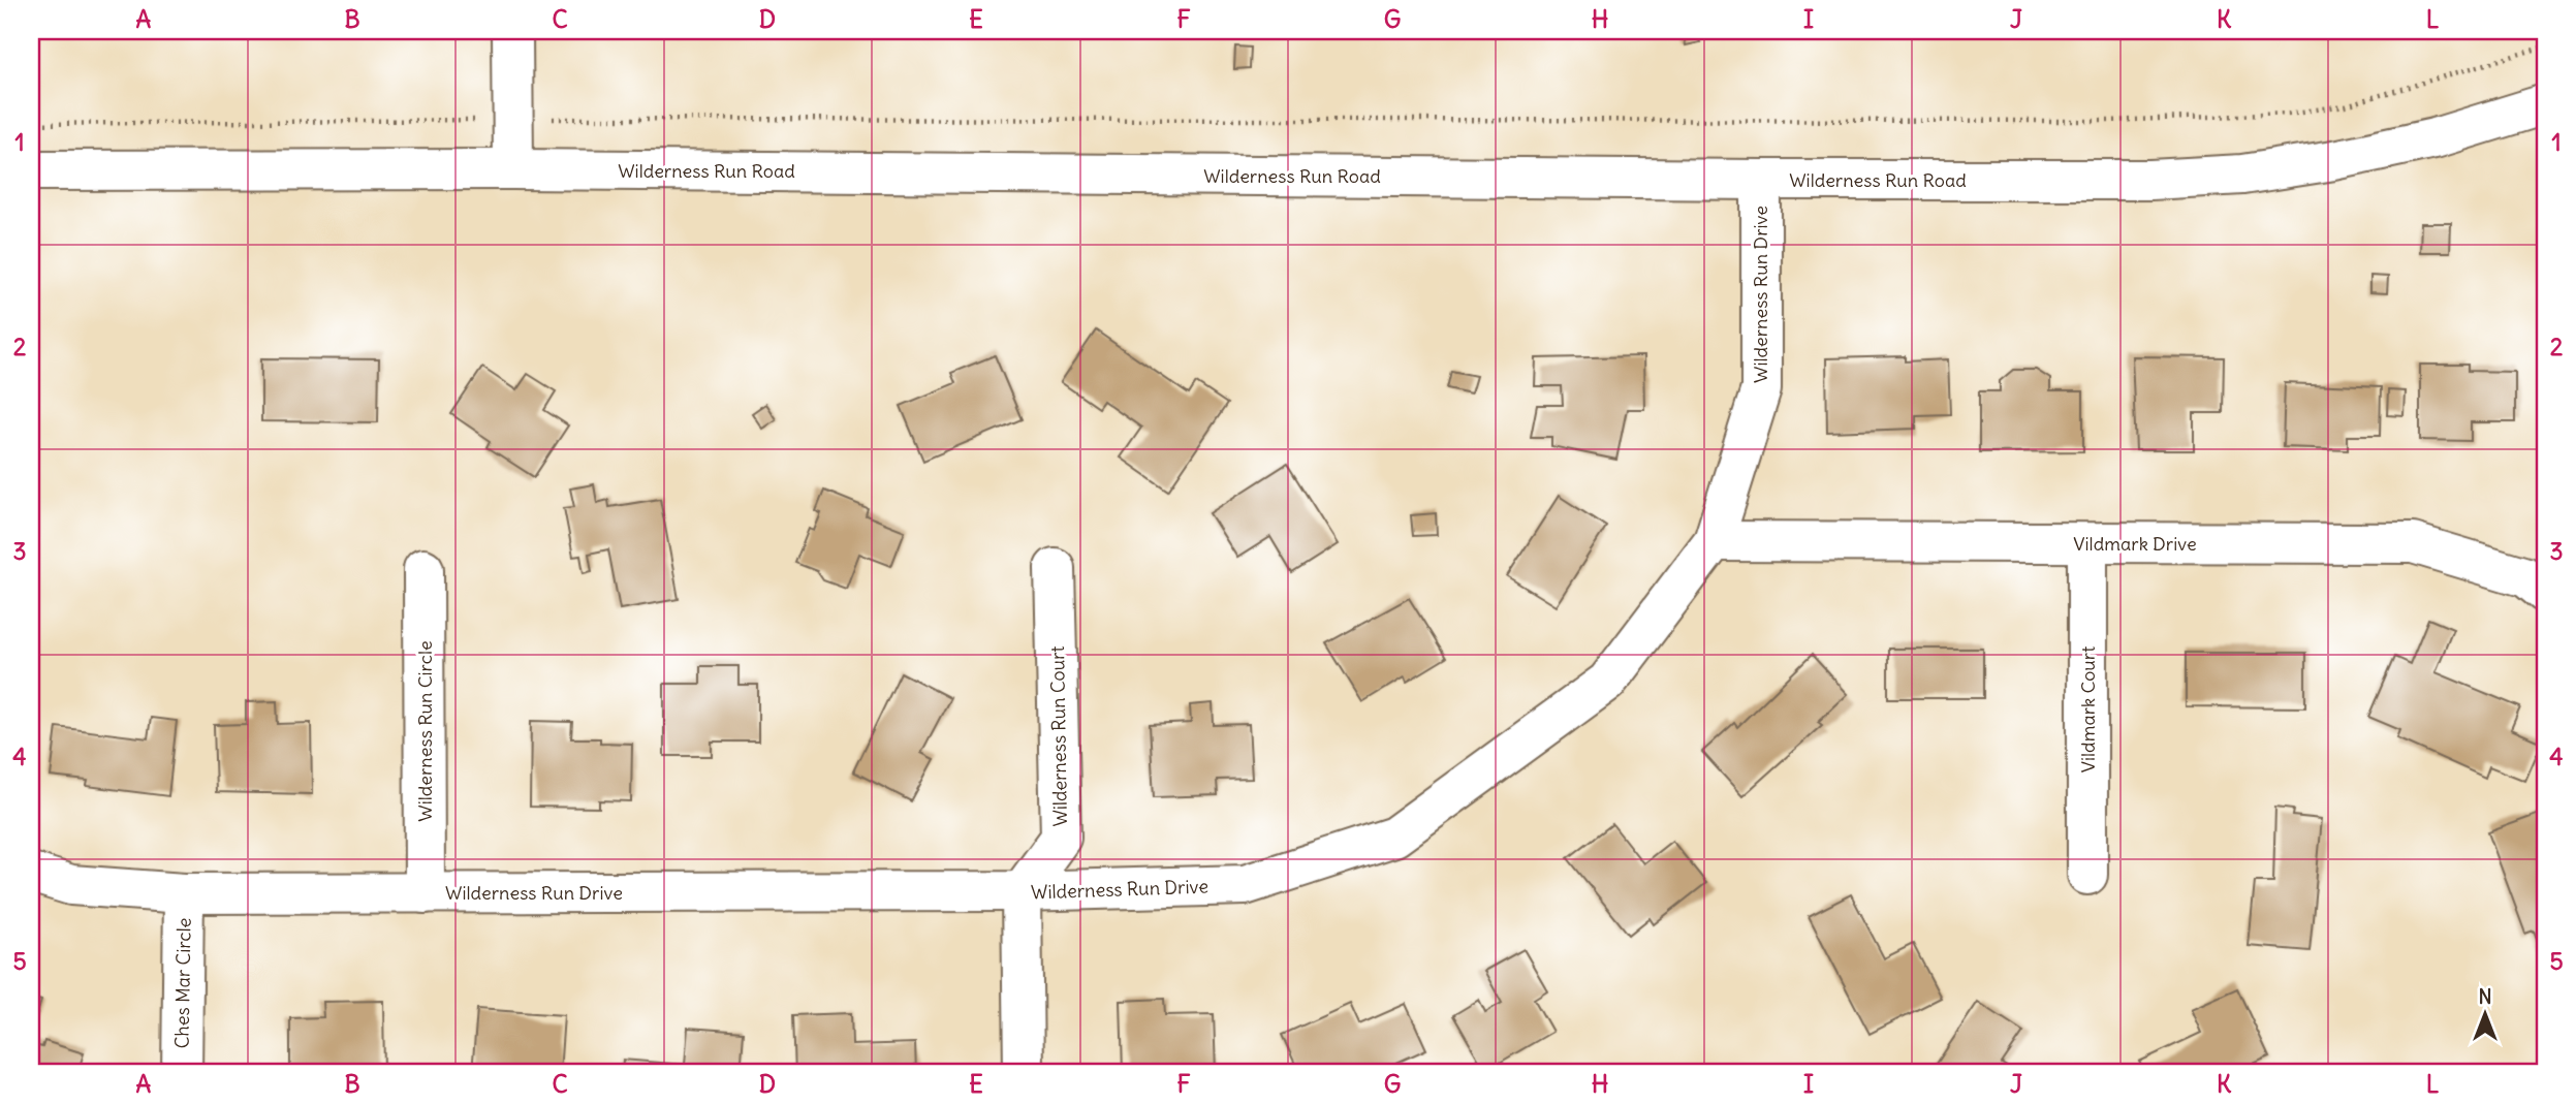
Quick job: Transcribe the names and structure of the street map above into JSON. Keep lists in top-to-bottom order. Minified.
{"streets":{"street":["Wilderness Run Road","Wilderness Run Drive","Vildmark Drive","Vildmark Court","Wilderness Run Circle","Wilderness Run Court","Ches Mar Circle"]},"crossings":[["Wilderness Run Road","Wilderness Run Drive"],["Wilderness Run Drive","Vildmark Drive"],["Wilderness Run Drive","Wilderness Run Circle"],["Wilderness Run Drive","Wilderness Run Court"],["Wilderness Run Drive","Ches Mar Circle"],["Vildmark Drive","Vildmark Court"]],"north":"top","grid":{"columns":["A","B","C","D","E","F","G","H","I","J","K","L"],"rows":["1","2","3","4","5"]}}
